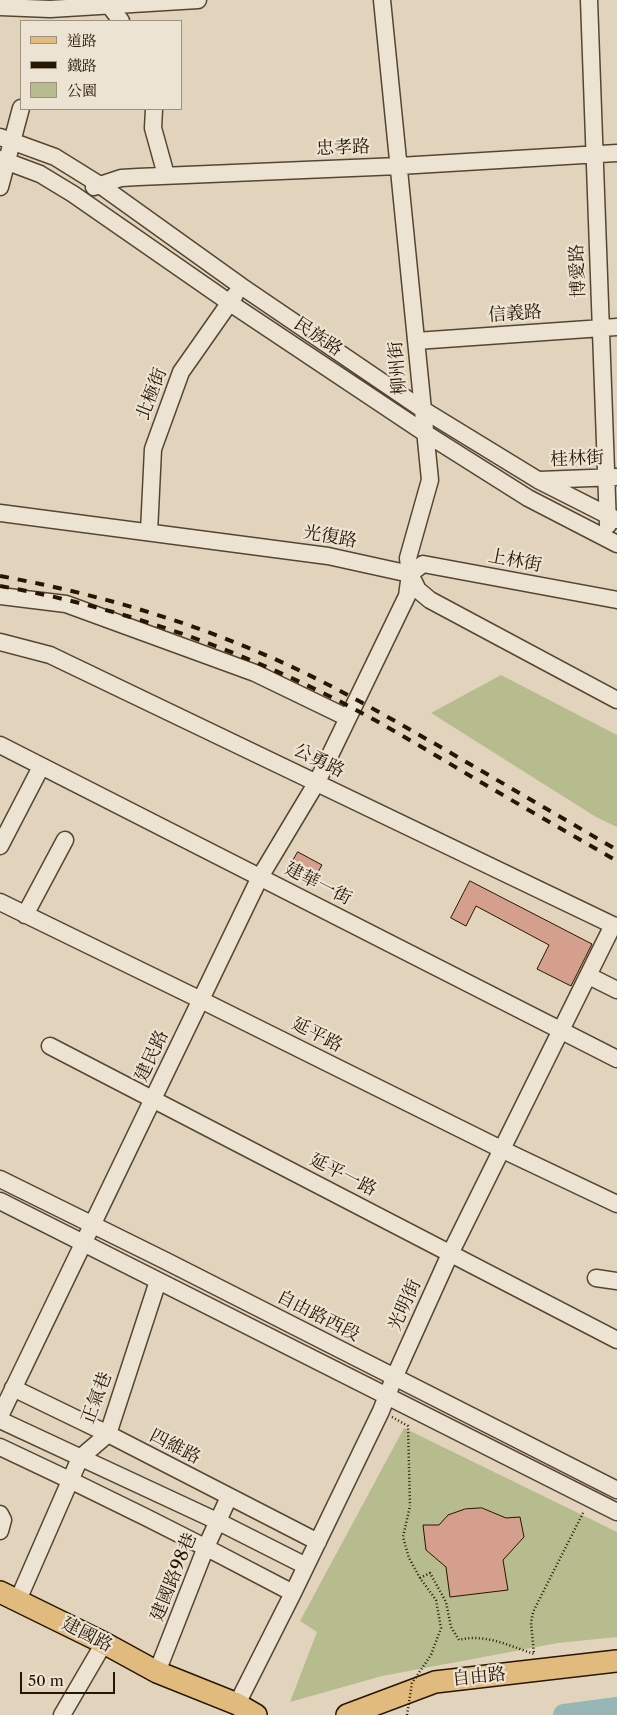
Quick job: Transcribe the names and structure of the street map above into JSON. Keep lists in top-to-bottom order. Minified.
{"streets":{"main road":["建國路","自由路"],"street":["忠孝路","博愛路","信義路","民族路","柳州街","北極街","桂林街","光復路","上林街","公勇路","建華一街","延平路","建民路","延平一路","光明街","自由路西段","正氣巷","四維路","建國路98巷"]},"crossings":[["忠孝路","博愛路"],["忠孝路","民族路"],["忠孝路","柳州街"],["博愛路","信義路"],["博愛路","民族路"],["博愛路","桂林街"],["信義路","柳州街"],["民族路","柳州街"],["民族路","北極街"],["民族路","桂林街"],["柳州街","光復路"],["柳州街","上林街"],["柳州街","建民路"],["北極街","光復路"],["光復路","上林街"],["公勇路","建民路"],["公勇路","光明街"],["建華一街","建民路"],["建華一街","光明街"],["延平路","建民路"],["延平路","光明街"],["建民路","延平一路"],["建民路","自由路西段"],["建民路","四維路"],["延平一路","光明街"],["光明街","自由路西段"],["光明街","四維路"],["光明街","建國路"],["正氣巷","四維路"],["正氣巷","建國路"],["四維路","建國路98巷"],["建國路98巷","建國路"]],"legend":["道路","鐵路","公園"],"scale_bar":"50 m"}
